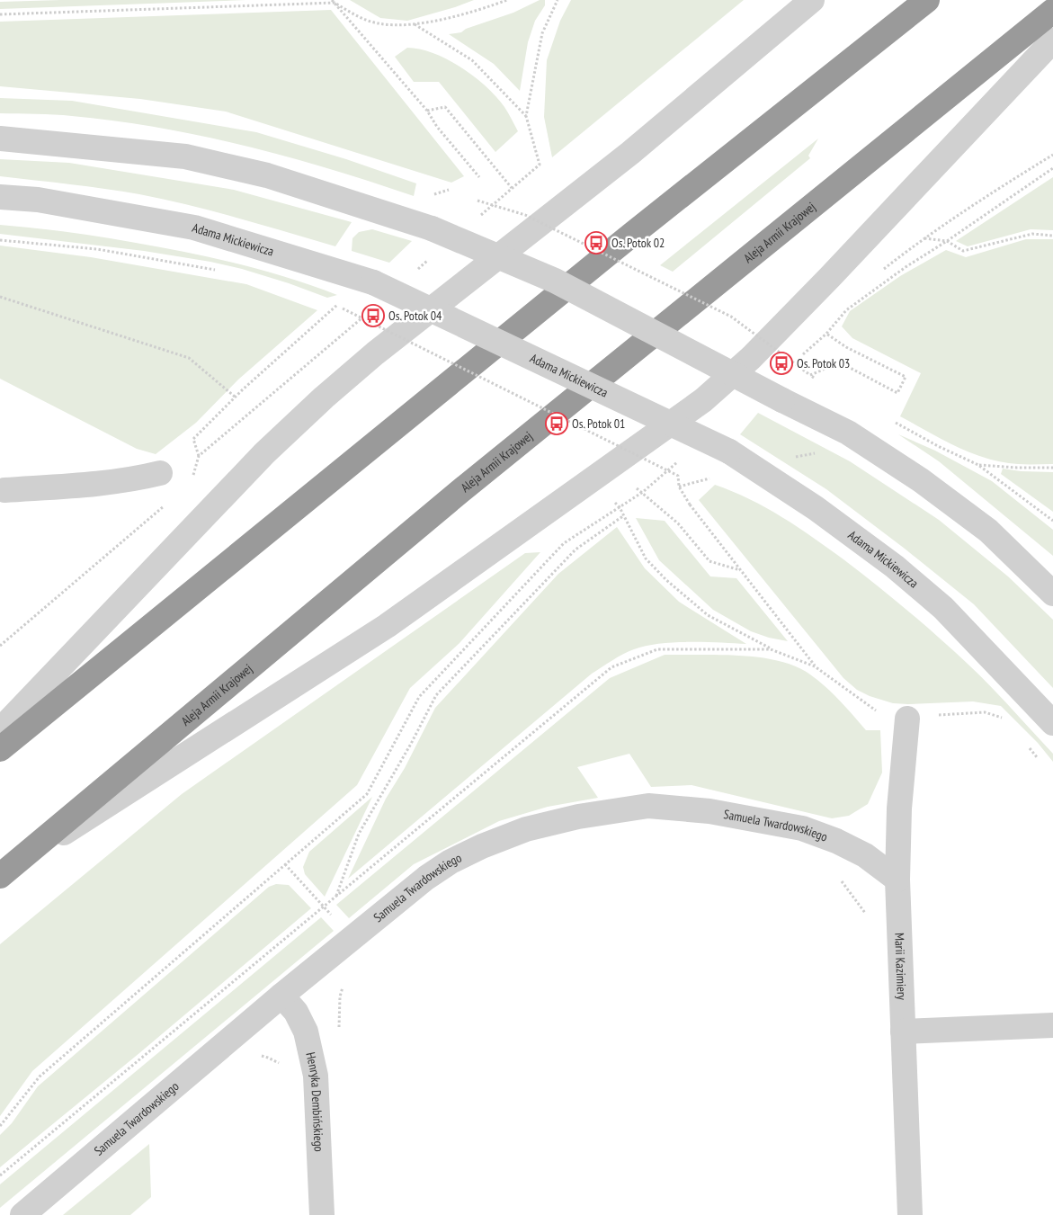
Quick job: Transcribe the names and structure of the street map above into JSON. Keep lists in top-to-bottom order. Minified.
{"streets":{"highway":["Aleja Armii Krajowej"],"street":["Adama Mickiewicza","Samuela Twardowskiego","Marii Kazimiery","Henryka Dembińskiego"]},"crossings":[["Samuela Twardowskiego","Marii Kazimiery"],["Samuela Twardowskiego","Henryka Dembińskiego"]],"places":{"bus stop":["Os. Potok 02","Os. Potok 04","Os. Potok 03","Os. Potok 01"]}}
